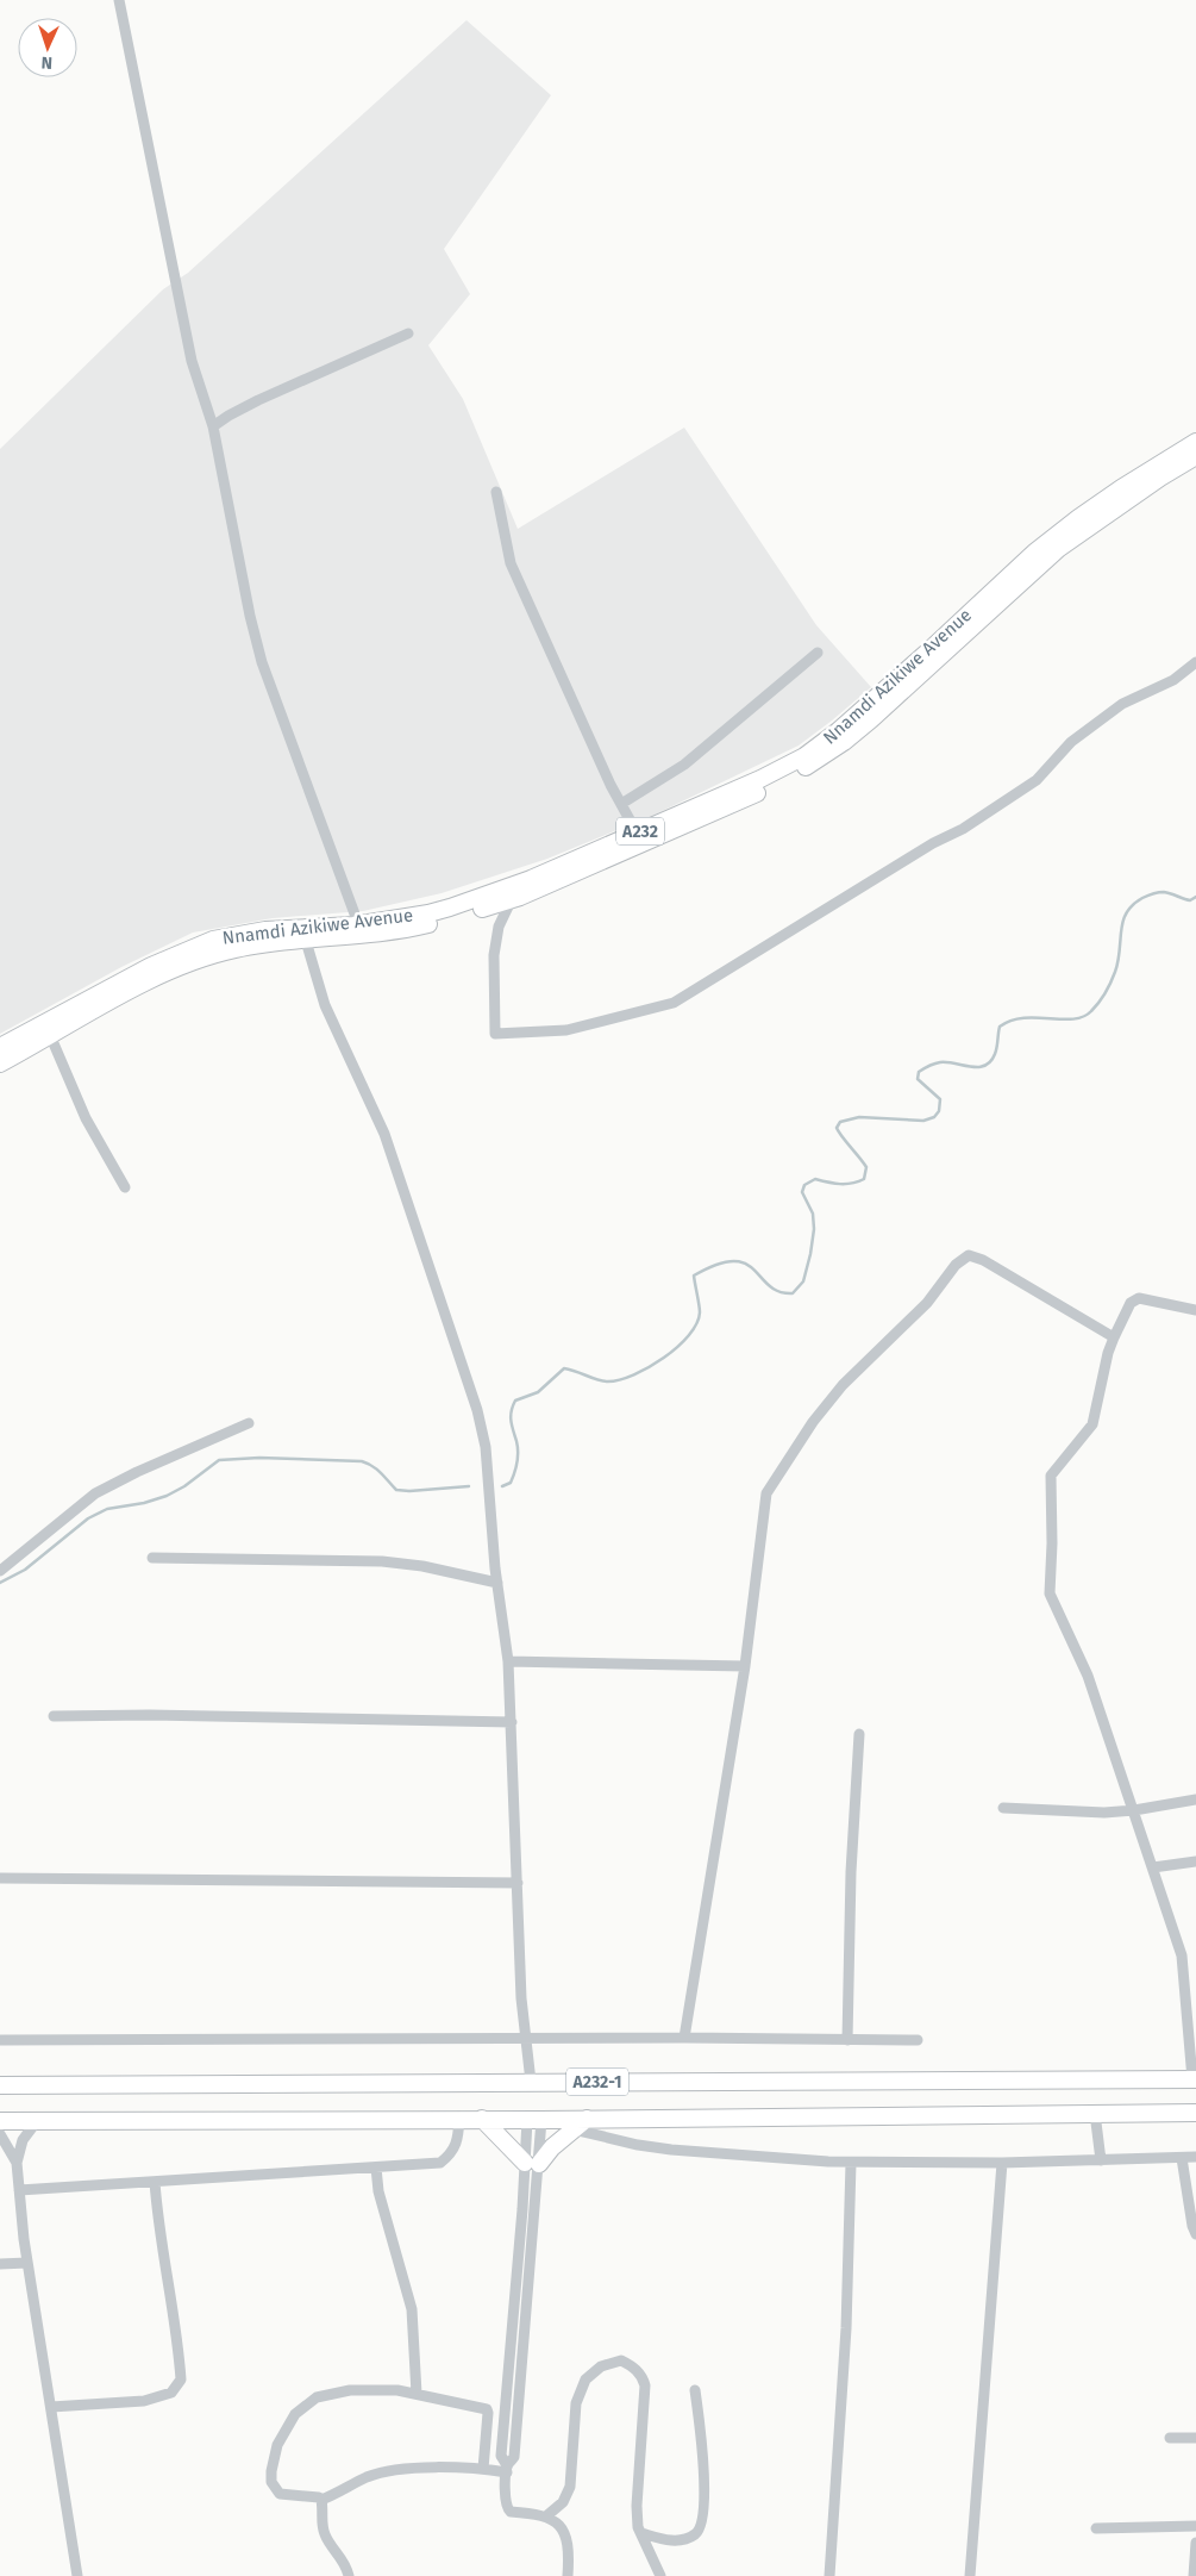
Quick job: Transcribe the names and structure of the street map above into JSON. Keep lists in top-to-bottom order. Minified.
{"streets":{"main road":["Nnamdi Azikiwe Avenue","A232","A232-1"]},"north":"bottom"}
